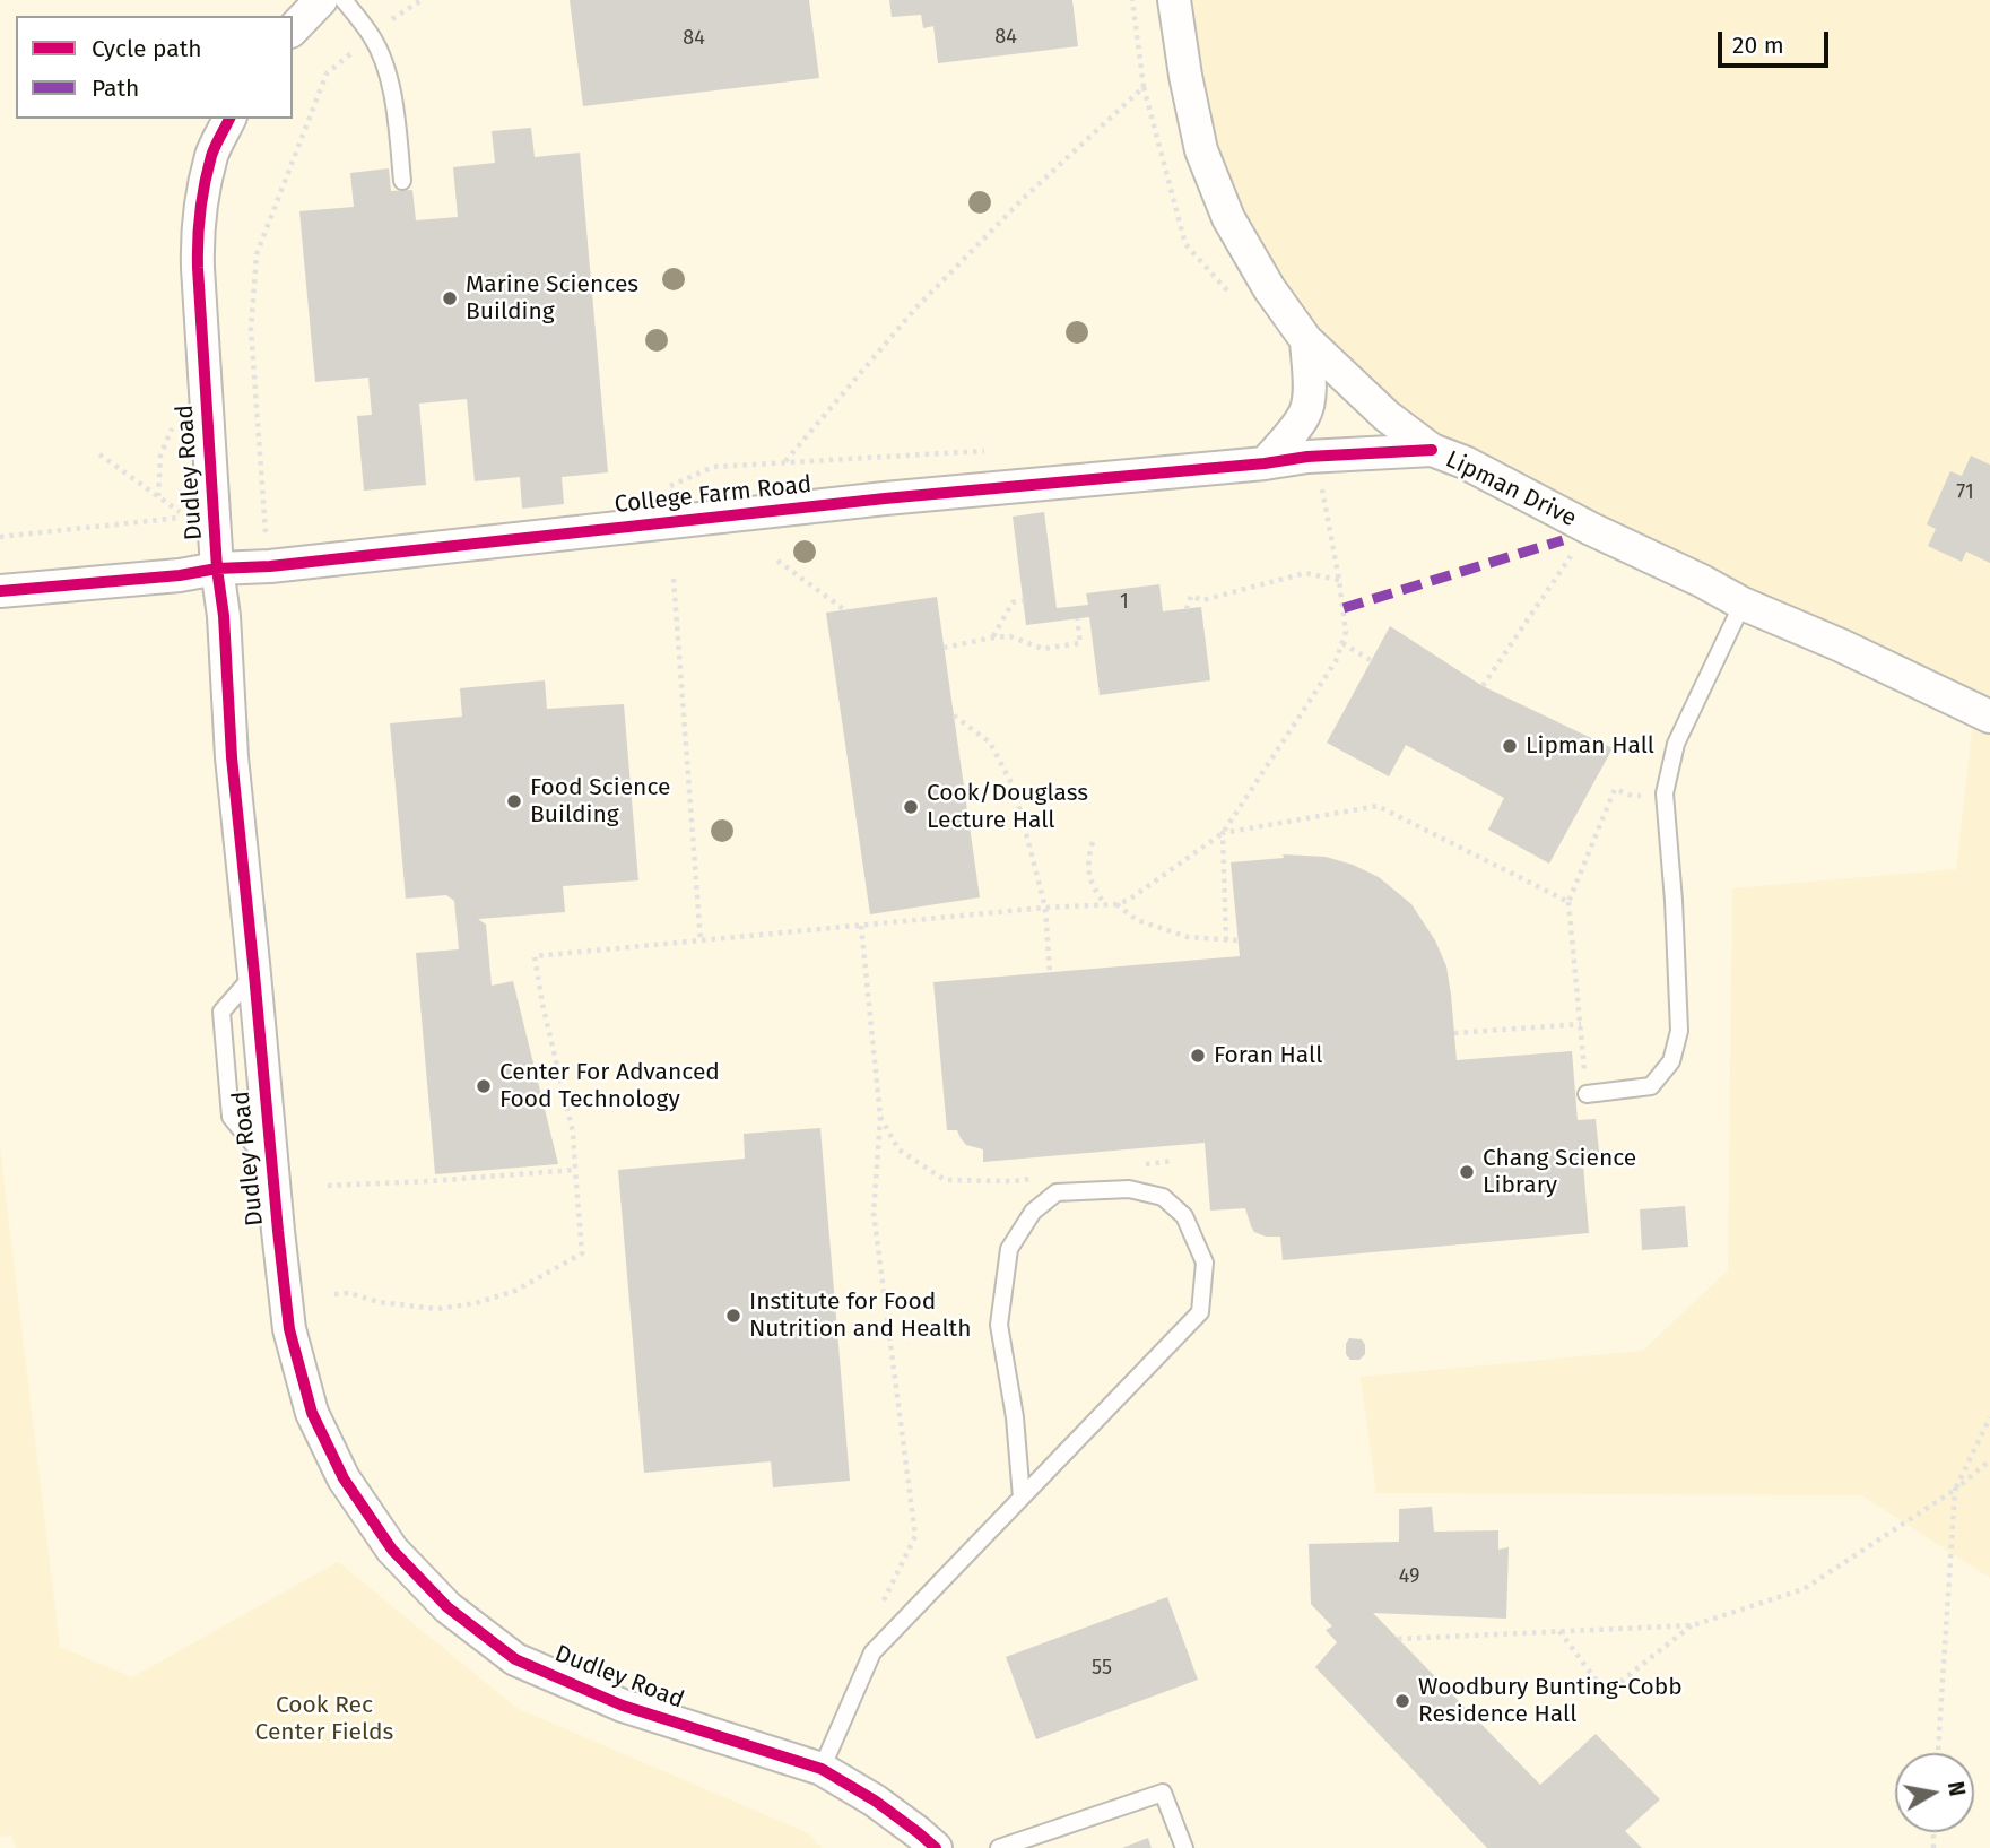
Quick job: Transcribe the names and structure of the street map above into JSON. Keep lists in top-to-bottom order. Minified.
{"streets":{"street":["Dudley Road","Lipman Drive","College Farm Road"]},"crossings":[["Dudley Road","College Farm Road"],["Lipman Drive","College Farm Road"]],"parks":["Cook Rec Center Fields"],"places":["Marine Sciences Building","Lipman Hall","Food Science Building","Cook/Douglass Lecture Hall","Foran Hall","Center For Advanced Food Technology","Chang Science Library","Institute for Food Nutrition and Health","Woodbury Bunting-Cobb Residence Hall"],"house_numbers":["84","84","71","1","49","55"],"legend":["Cycle path","Path"],"scale_bar":"20 m","north":"right"}
